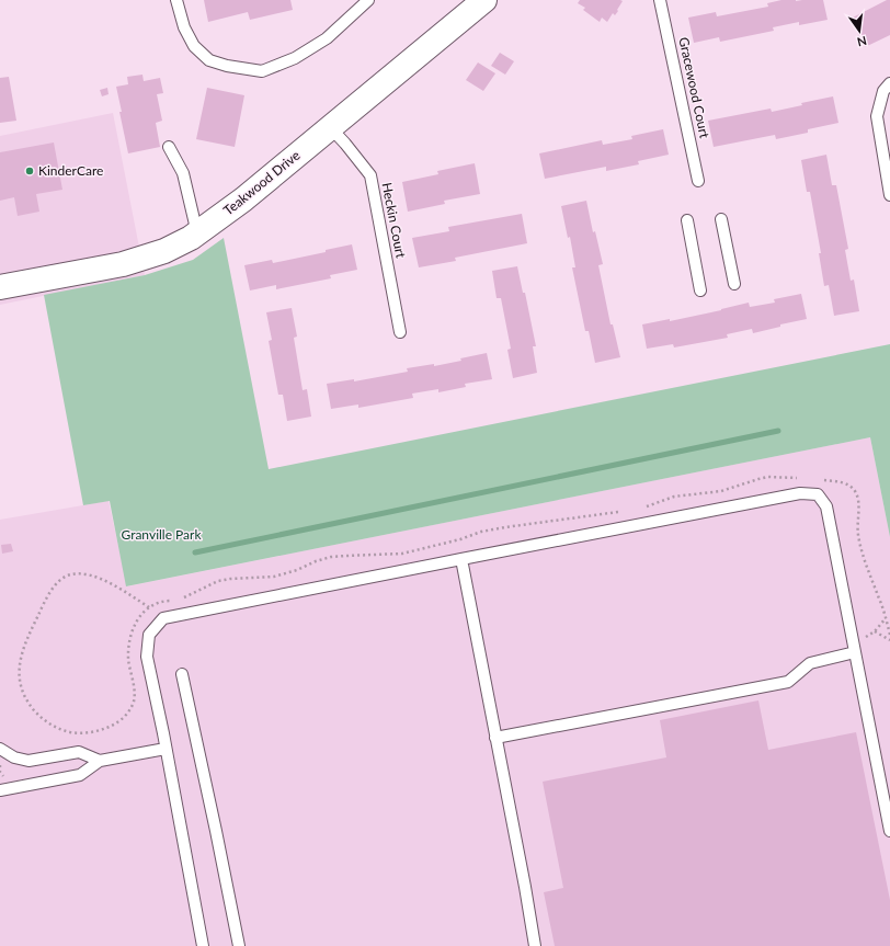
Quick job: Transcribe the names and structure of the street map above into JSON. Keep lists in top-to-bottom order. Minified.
{"streets":{"street":["Teakwood Drive"],"lane":["Gracewood Court","Heckin Court"]},"crossings":[["Teakwood Drive","Heckin Court"]],"parks":["Granville Park"],"places":["KinderCare"],"north":"bottom"}
